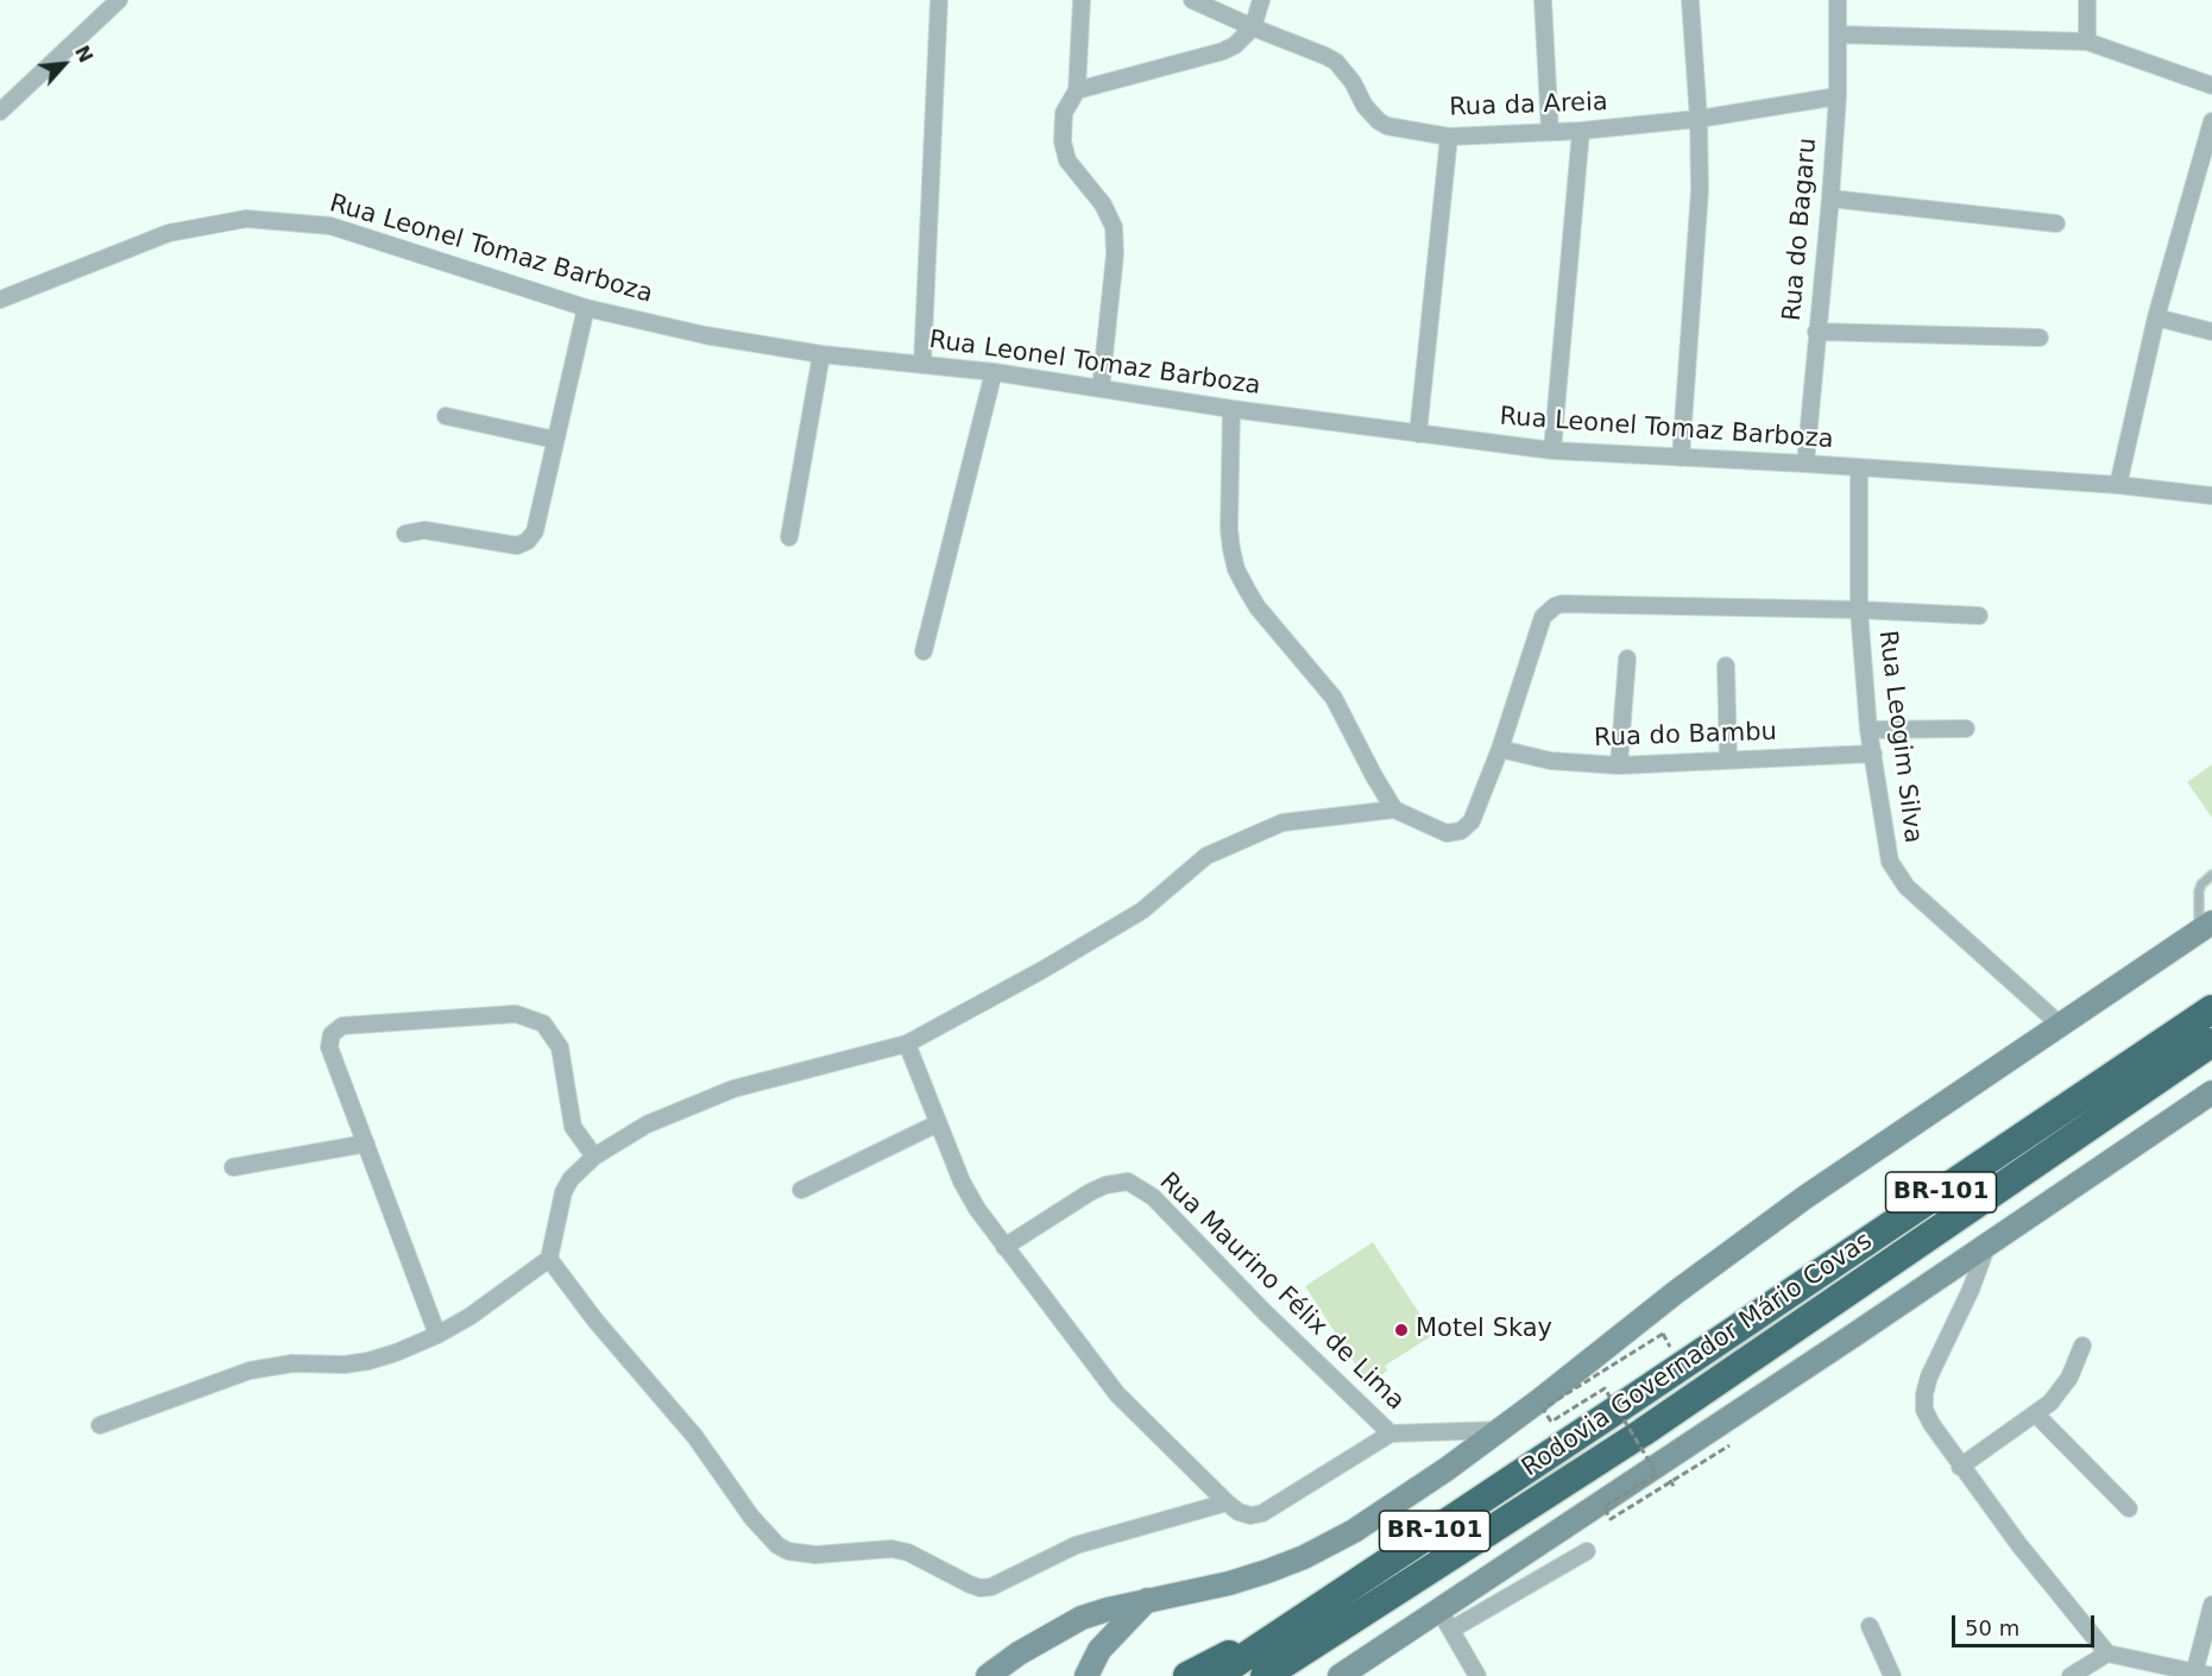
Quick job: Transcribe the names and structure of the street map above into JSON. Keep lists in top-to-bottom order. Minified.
{"streets":{"highway":["BR-101","Rodovia Governador Mário Covas"],"street":["Rua da Areia","Rua do Bagaru","Rua Leonel Tomaz Barboza","Rua do Bambu","Rua Leogim Silva","Rua Maurino Félix de Lima"]},"crossings":[["Rua da Areia","Rua do Bagaru"],["Rua do Bagaru","Rua Leonel Tomaz Barboza"],["Rua Leonel Tomaz Barboza","Rua Leogim Silva"],["Rua do Bambu","Rua Leogim Silva"]],"places":["Motel Skay"],"scale_bar":"50 m","north":"top right"}
